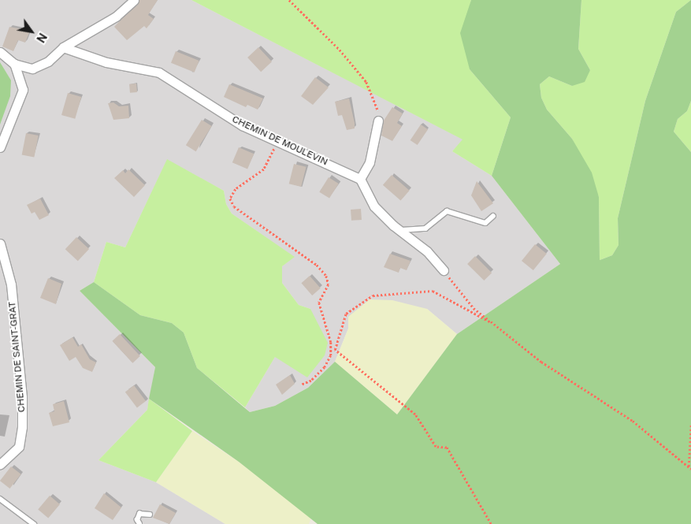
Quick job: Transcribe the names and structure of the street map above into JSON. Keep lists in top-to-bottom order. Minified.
{"streets":{"street":["CHEMIN DE MOULEVIN","CHEMIN DE SAINT-GRAT"]},"north":"bottom right"}
